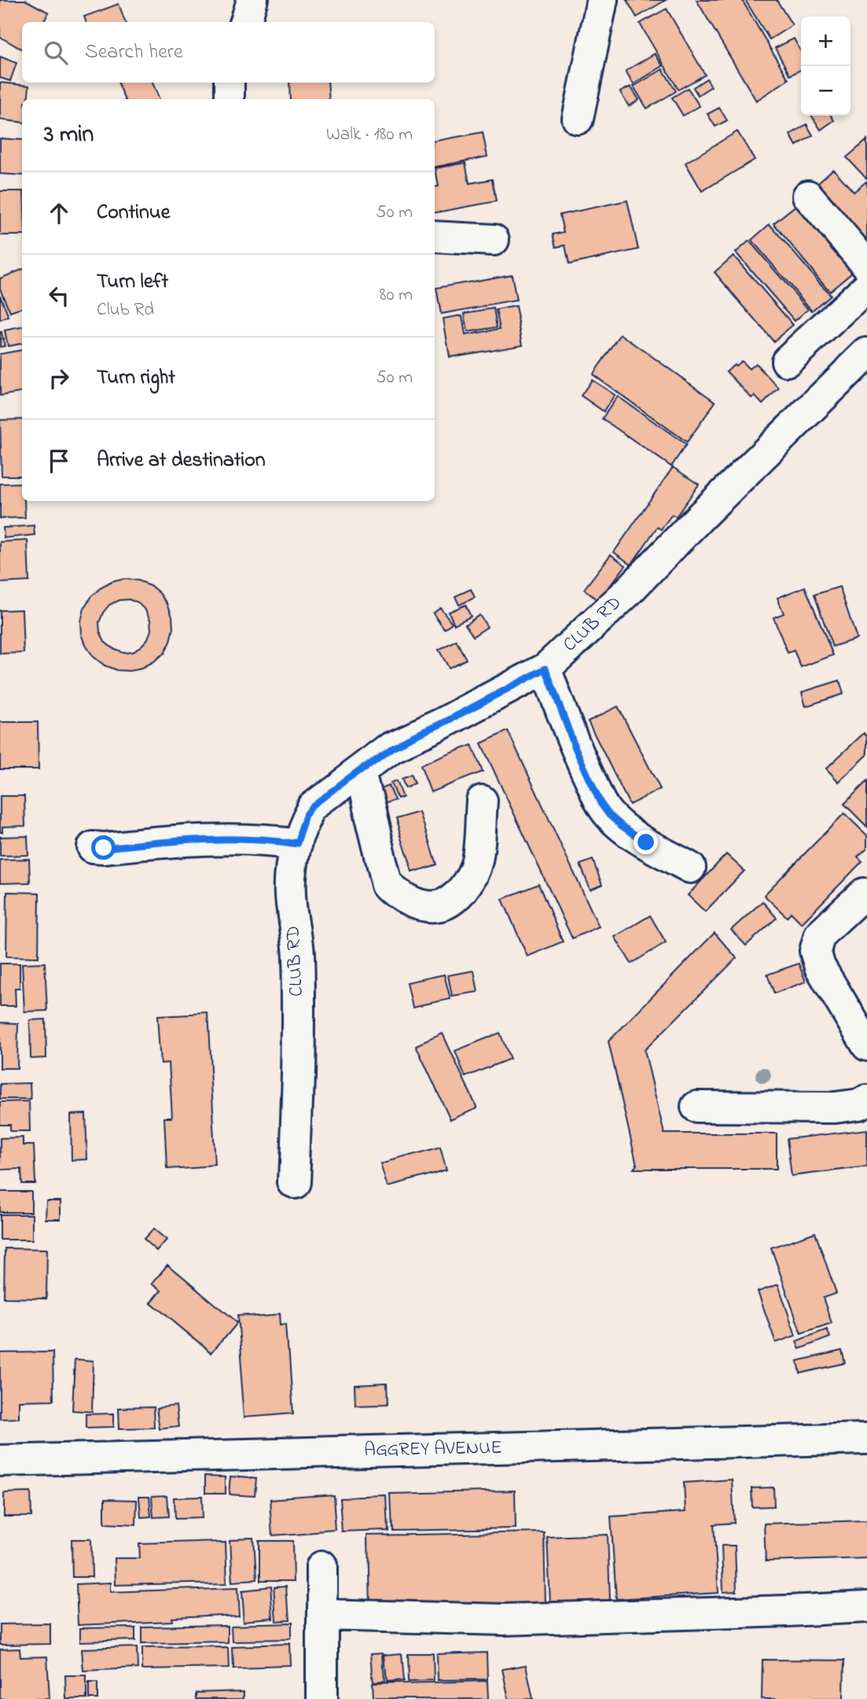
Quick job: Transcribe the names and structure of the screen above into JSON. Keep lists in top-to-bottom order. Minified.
{"streets":{"street":["CLUB RD","AGGREY AVENUE"]},"page":{"map_buttons":["+","−"],"search":"Search here","heading":["3 min","Walk · 180 m"],"list":[["Continue","50 m"],["Turn left","Club Rd","80 m"],["Turn right","50 m"],"Arrive at destination"]}}
